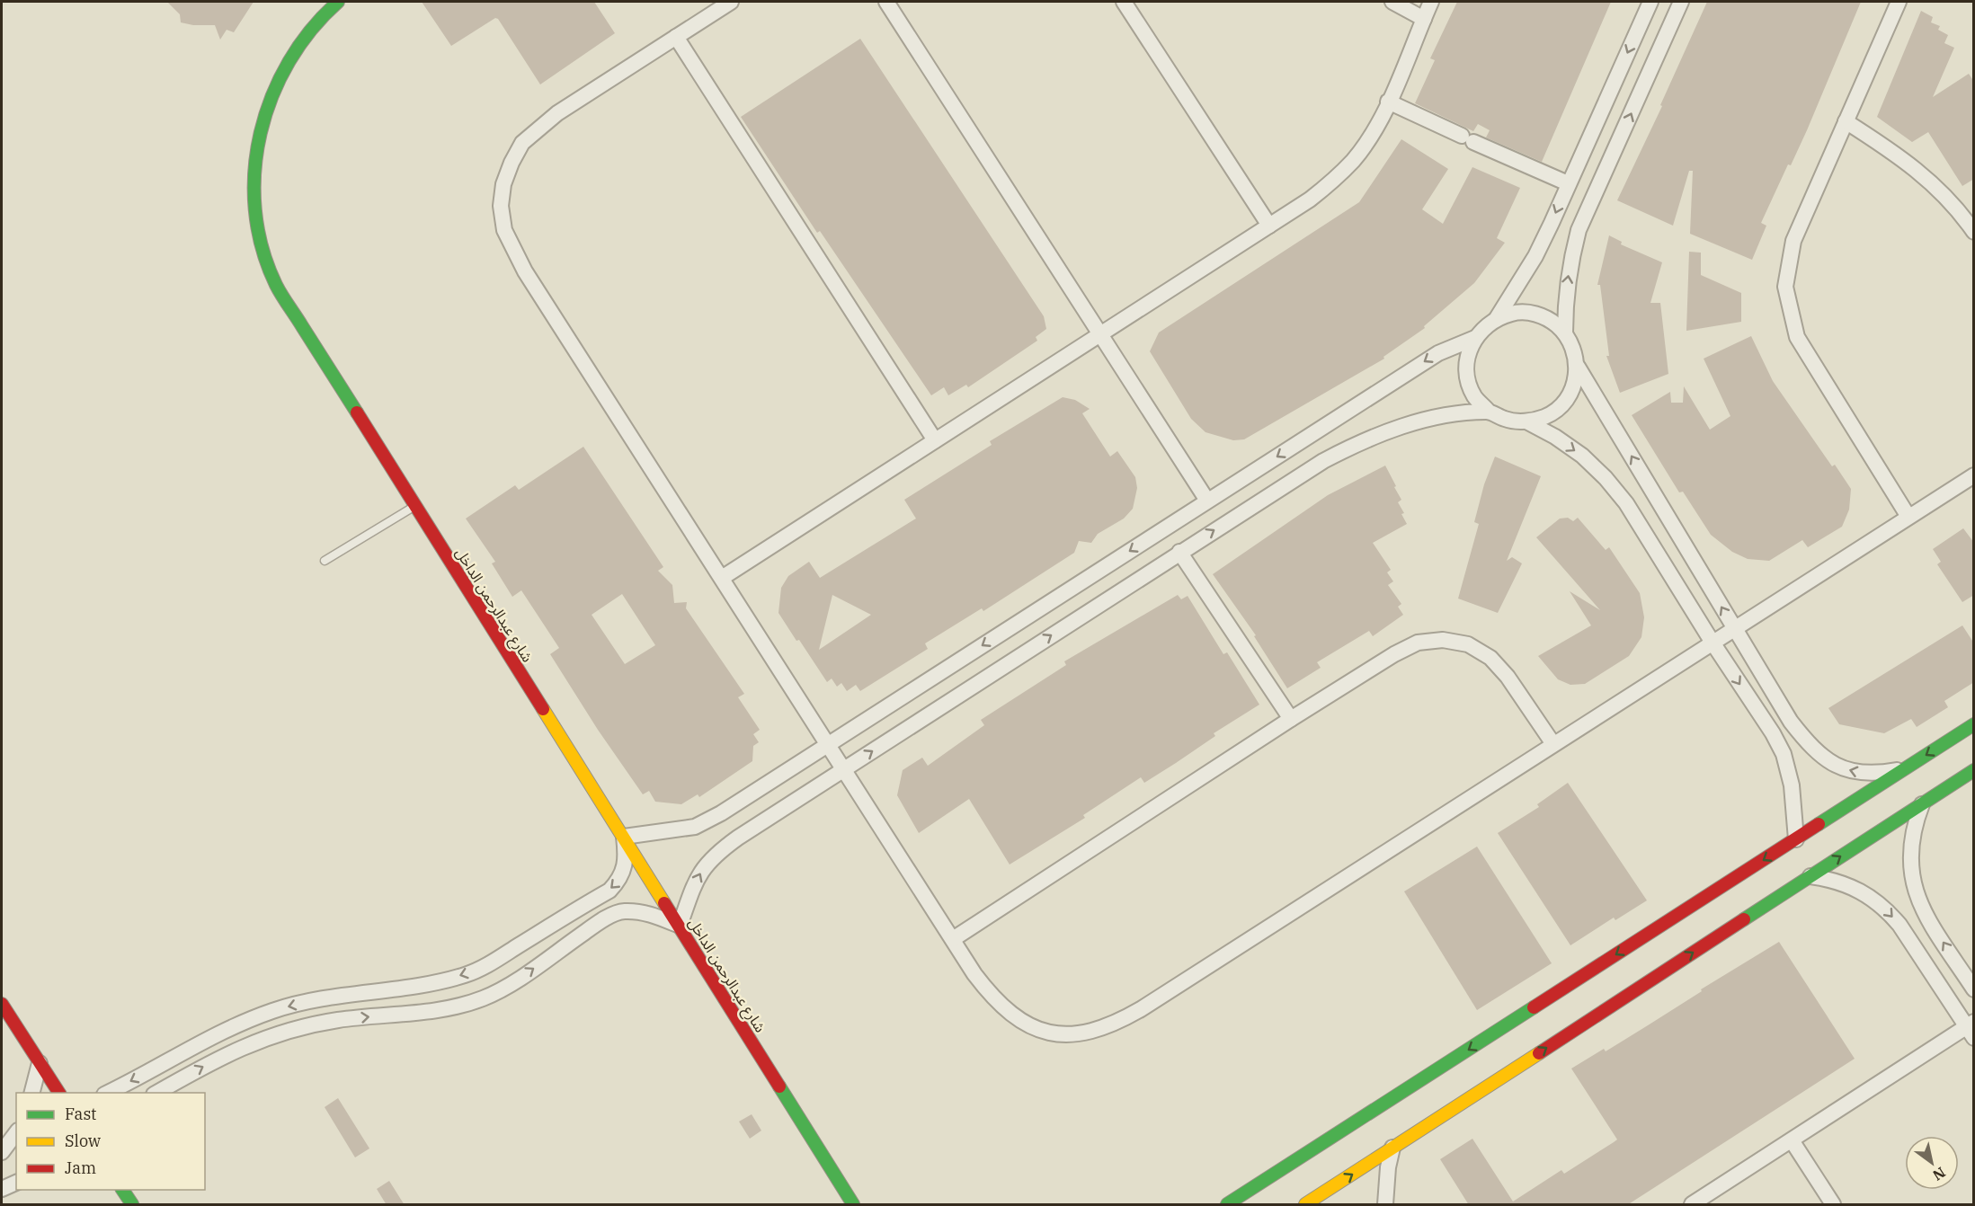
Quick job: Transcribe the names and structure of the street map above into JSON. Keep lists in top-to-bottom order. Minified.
{"streets":{"street":["شارع عبدالرحمن الداخل"]},"legend":["Fast","Slow","Jam"],"north":"bottom right"}
